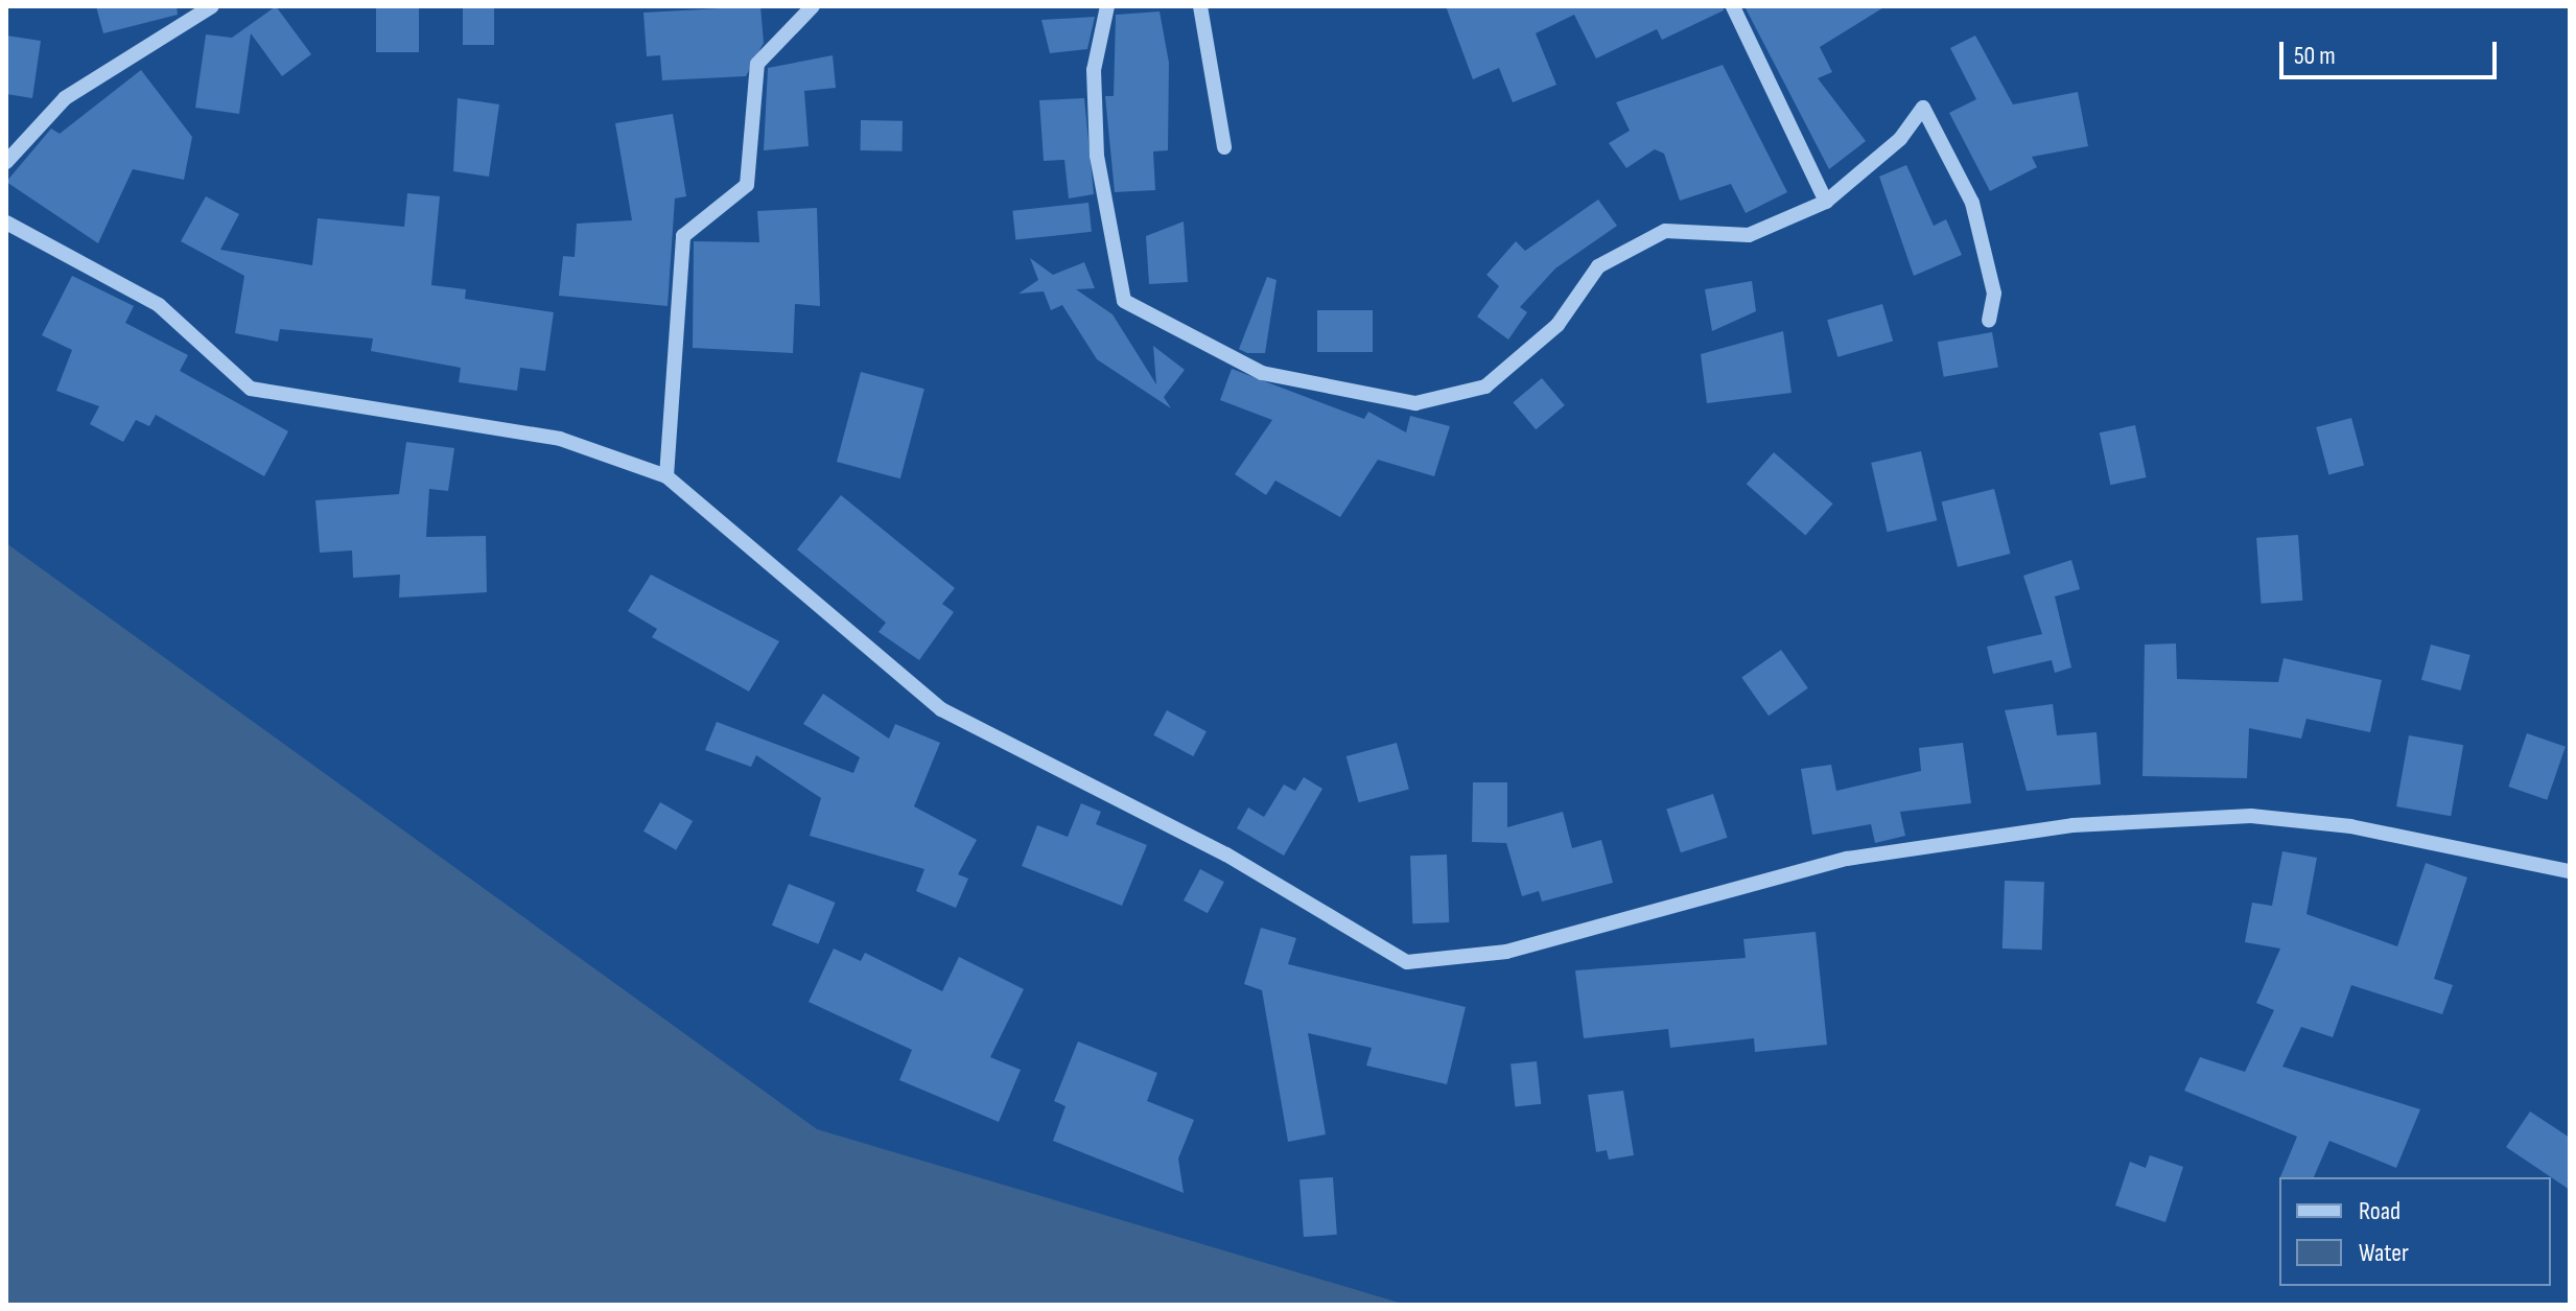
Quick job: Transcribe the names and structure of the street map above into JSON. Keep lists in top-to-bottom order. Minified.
{"legend":["Road","Water"],"scale_bar":"50 m"}
